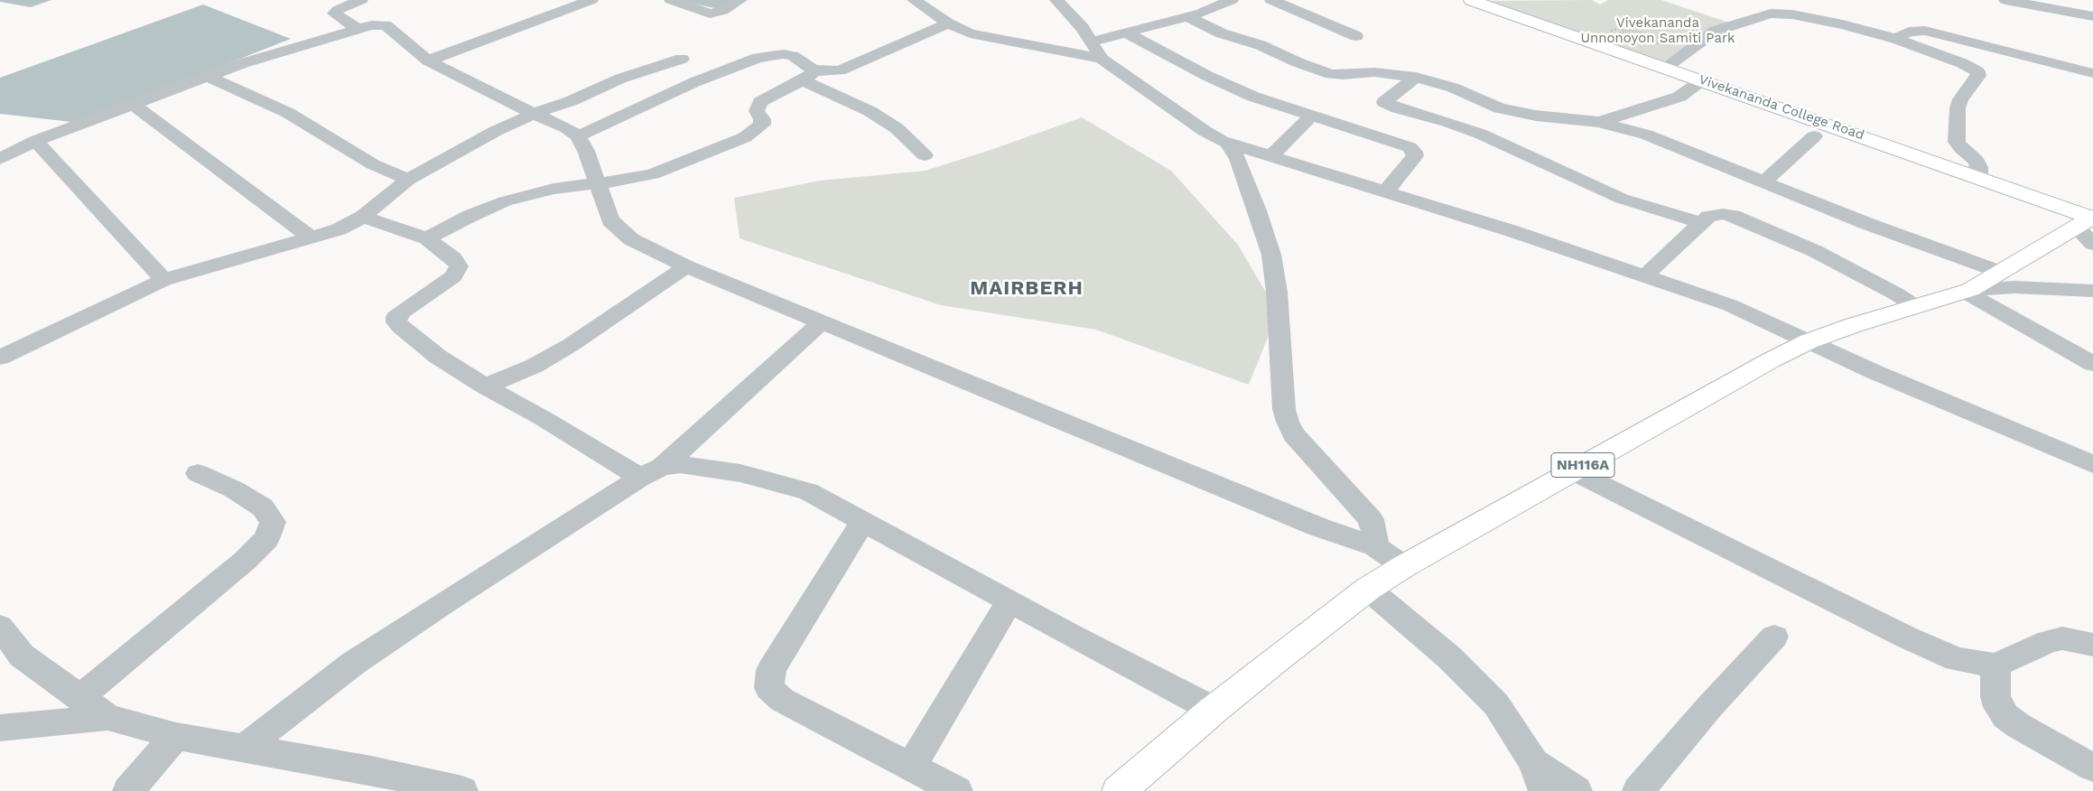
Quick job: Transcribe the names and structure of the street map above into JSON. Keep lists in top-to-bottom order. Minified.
{"streets":{"main road":["Vivekananda College Road","NH116A"]},"crossings":[["Vivekananda College Road","NH116A"]],"districts":["MAIRBERH"],"parks":["Vivekananda Unnonoyon Samiti Park"]}
